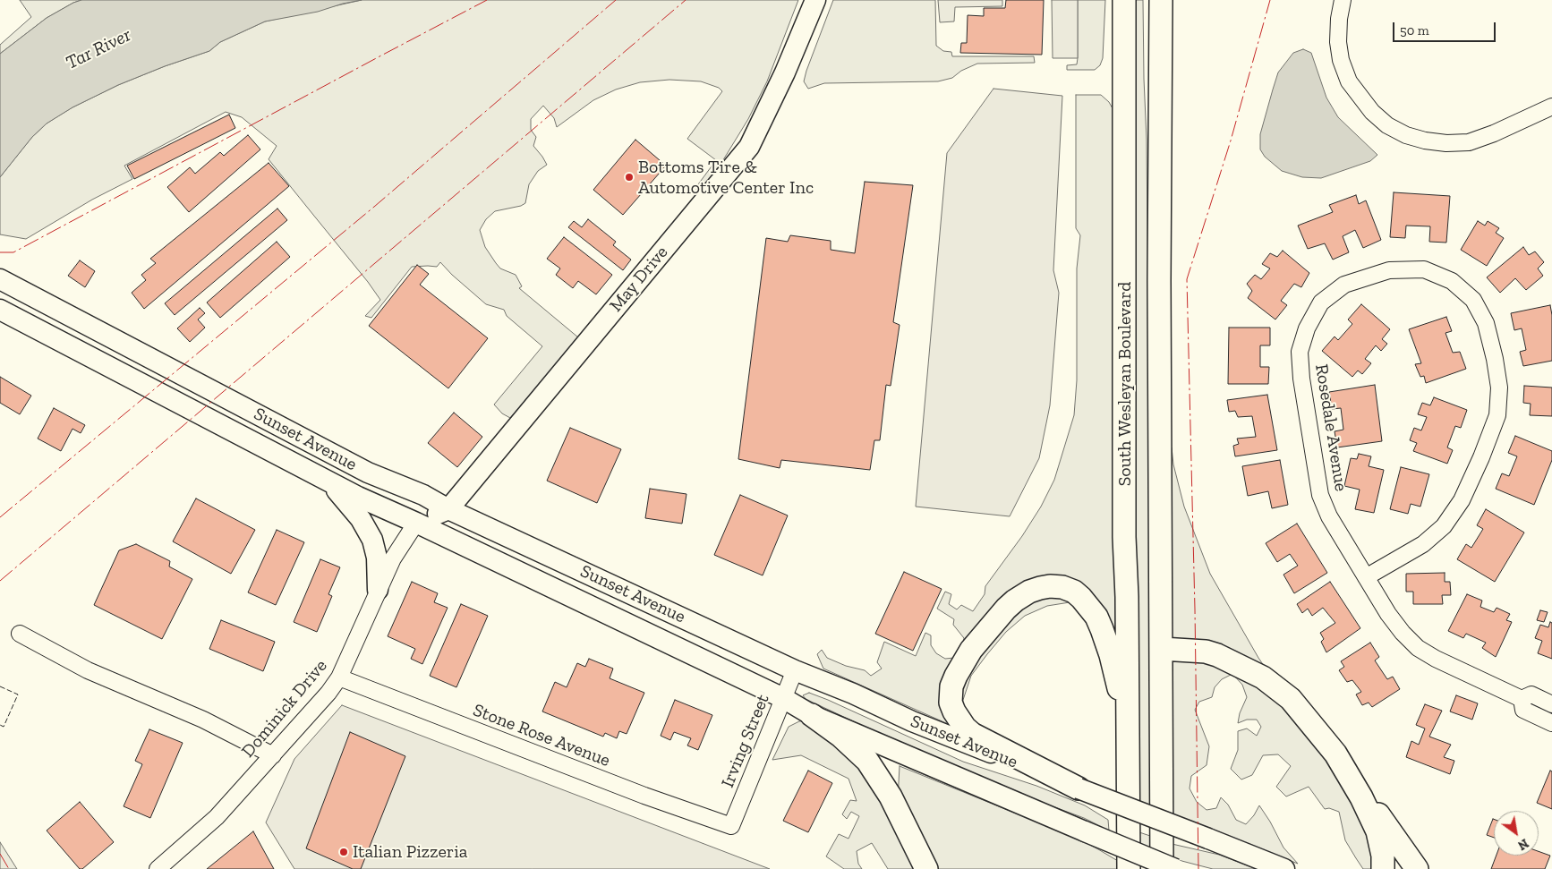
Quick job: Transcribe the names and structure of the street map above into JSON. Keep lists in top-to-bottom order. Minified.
{"streets":{"highway":["South Wesleyan Boulevard"],"main road":["May Drive","Sunset Avenue"],"street":["Rosedale Avenue","Dominick Drive","Stone Rose Avenue","Irving Street"]},"crossings":[["May Drive","Sunset Avenue"],["May Drive","Dominick Drive"],["Sunset Avenue","Dominick Drive"],["Sunset Avenue","Irving Street"],["Dominick Drive","Stone Rose Avenue"],["Stone Rose Avenue","Irving Street"]],"water":["Tar River"],"places":["Bottoms Tire & Automotive Center Inc","Italian Pizzeria"],"scale_bar":"50 m","north":"bottom right"}
